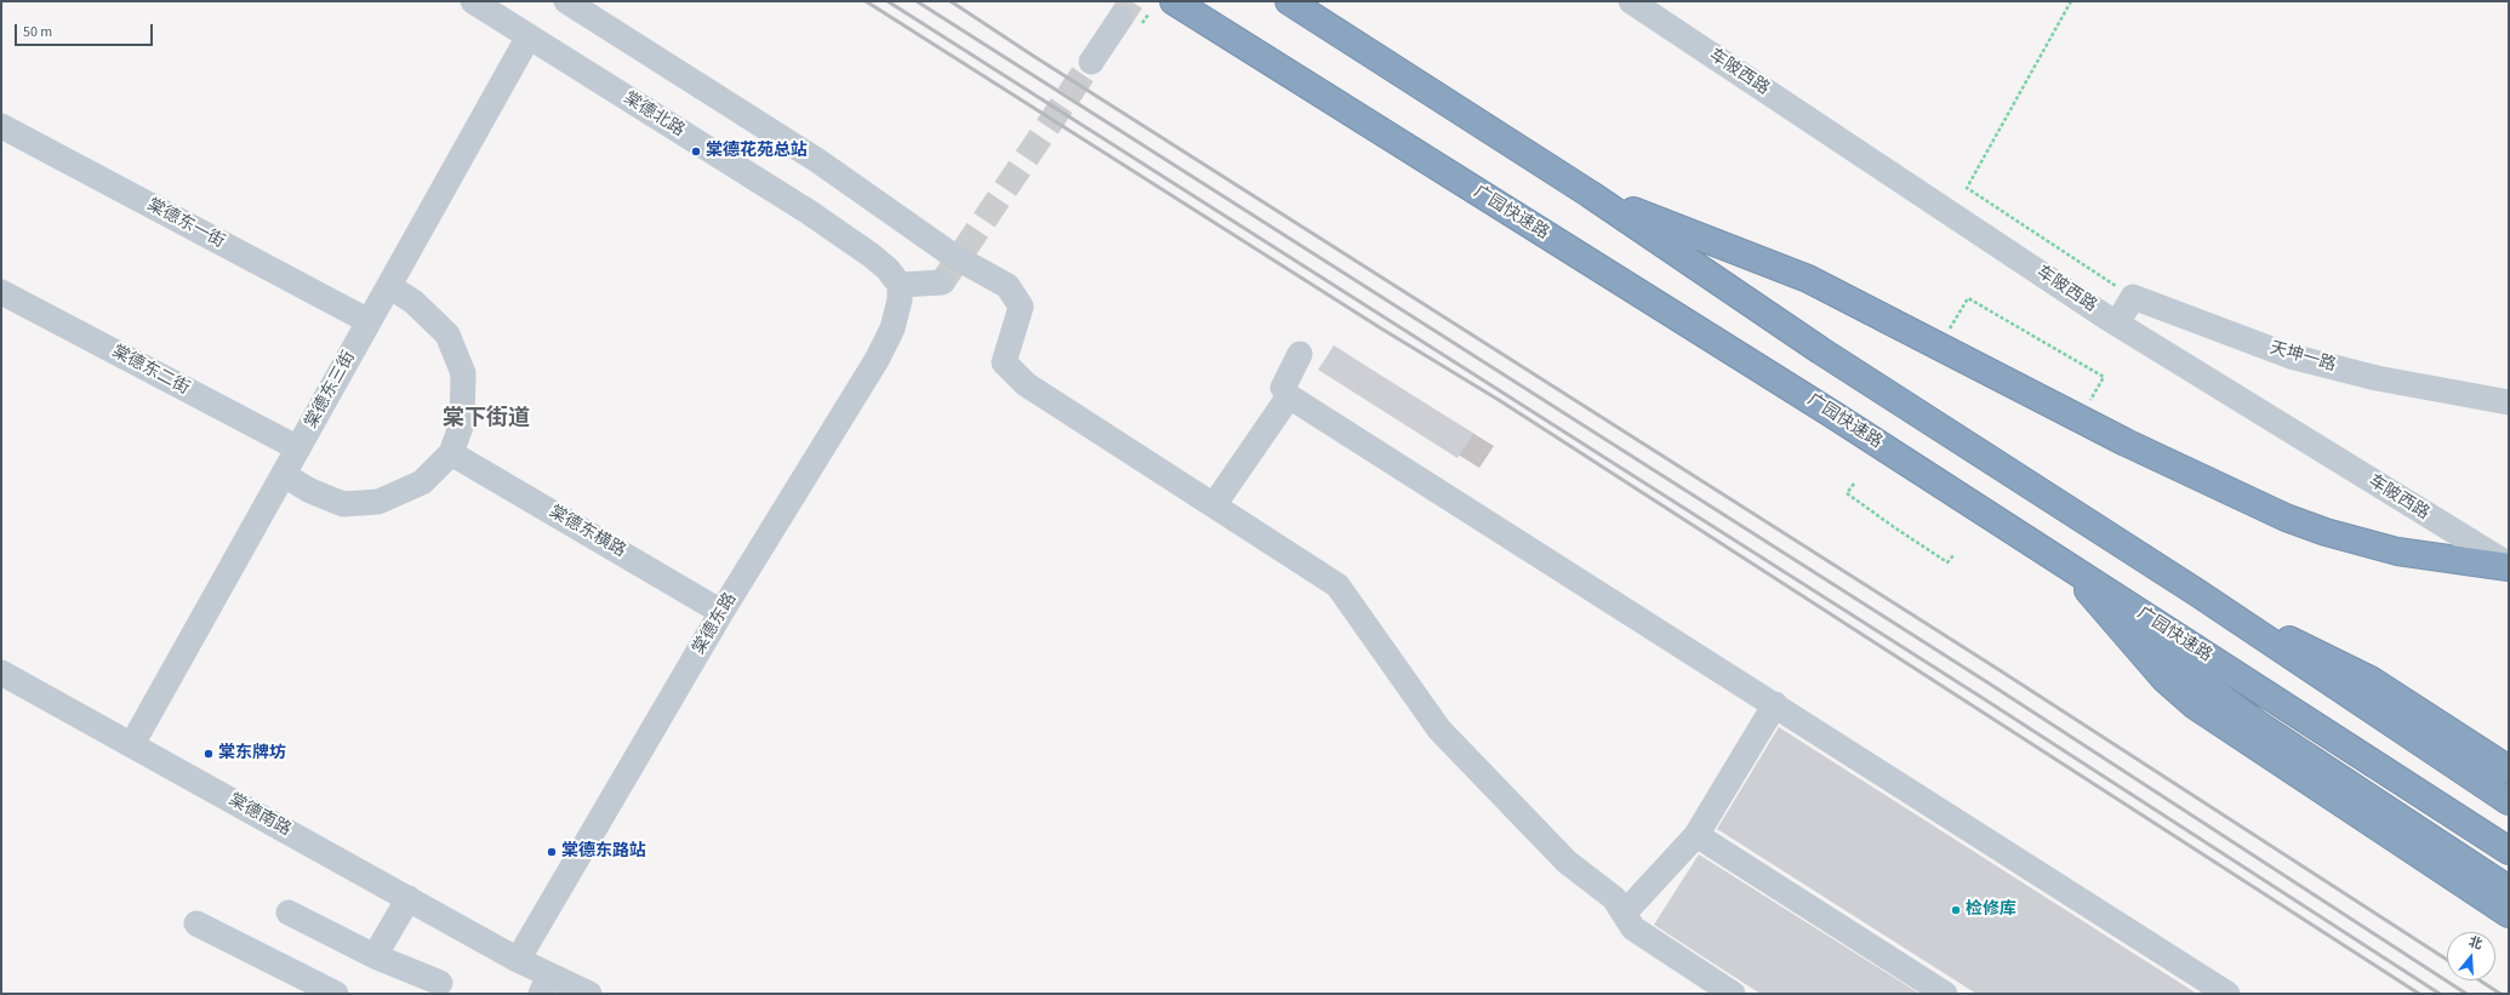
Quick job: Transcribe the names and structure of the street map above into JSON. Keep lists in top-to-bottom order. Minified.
{"streets":{"highway":["广园快速路"],"street":["车陂西路","棠德北路","棠德东一街","天坤一路","棠德东二街","棠德东三街","棠德东横路","棠德东路","棠德南路"]},"crossings":[["棠德北路","棠德东三街"],["棠德北路","棠德东路"],["棠德东一街","棠德东三街"],["棠德东二街","棠德东三街"],["棠德东三街","棠德南路"],["棠德东横路","棠德东路"],["棠德东路","棠德南路"]],"districts":["棠下街道"],"places":["棠德花苑总站","棠东牌坊","棠德东路站","检修库"],"scale_bar":"50 m","north":"top"}
